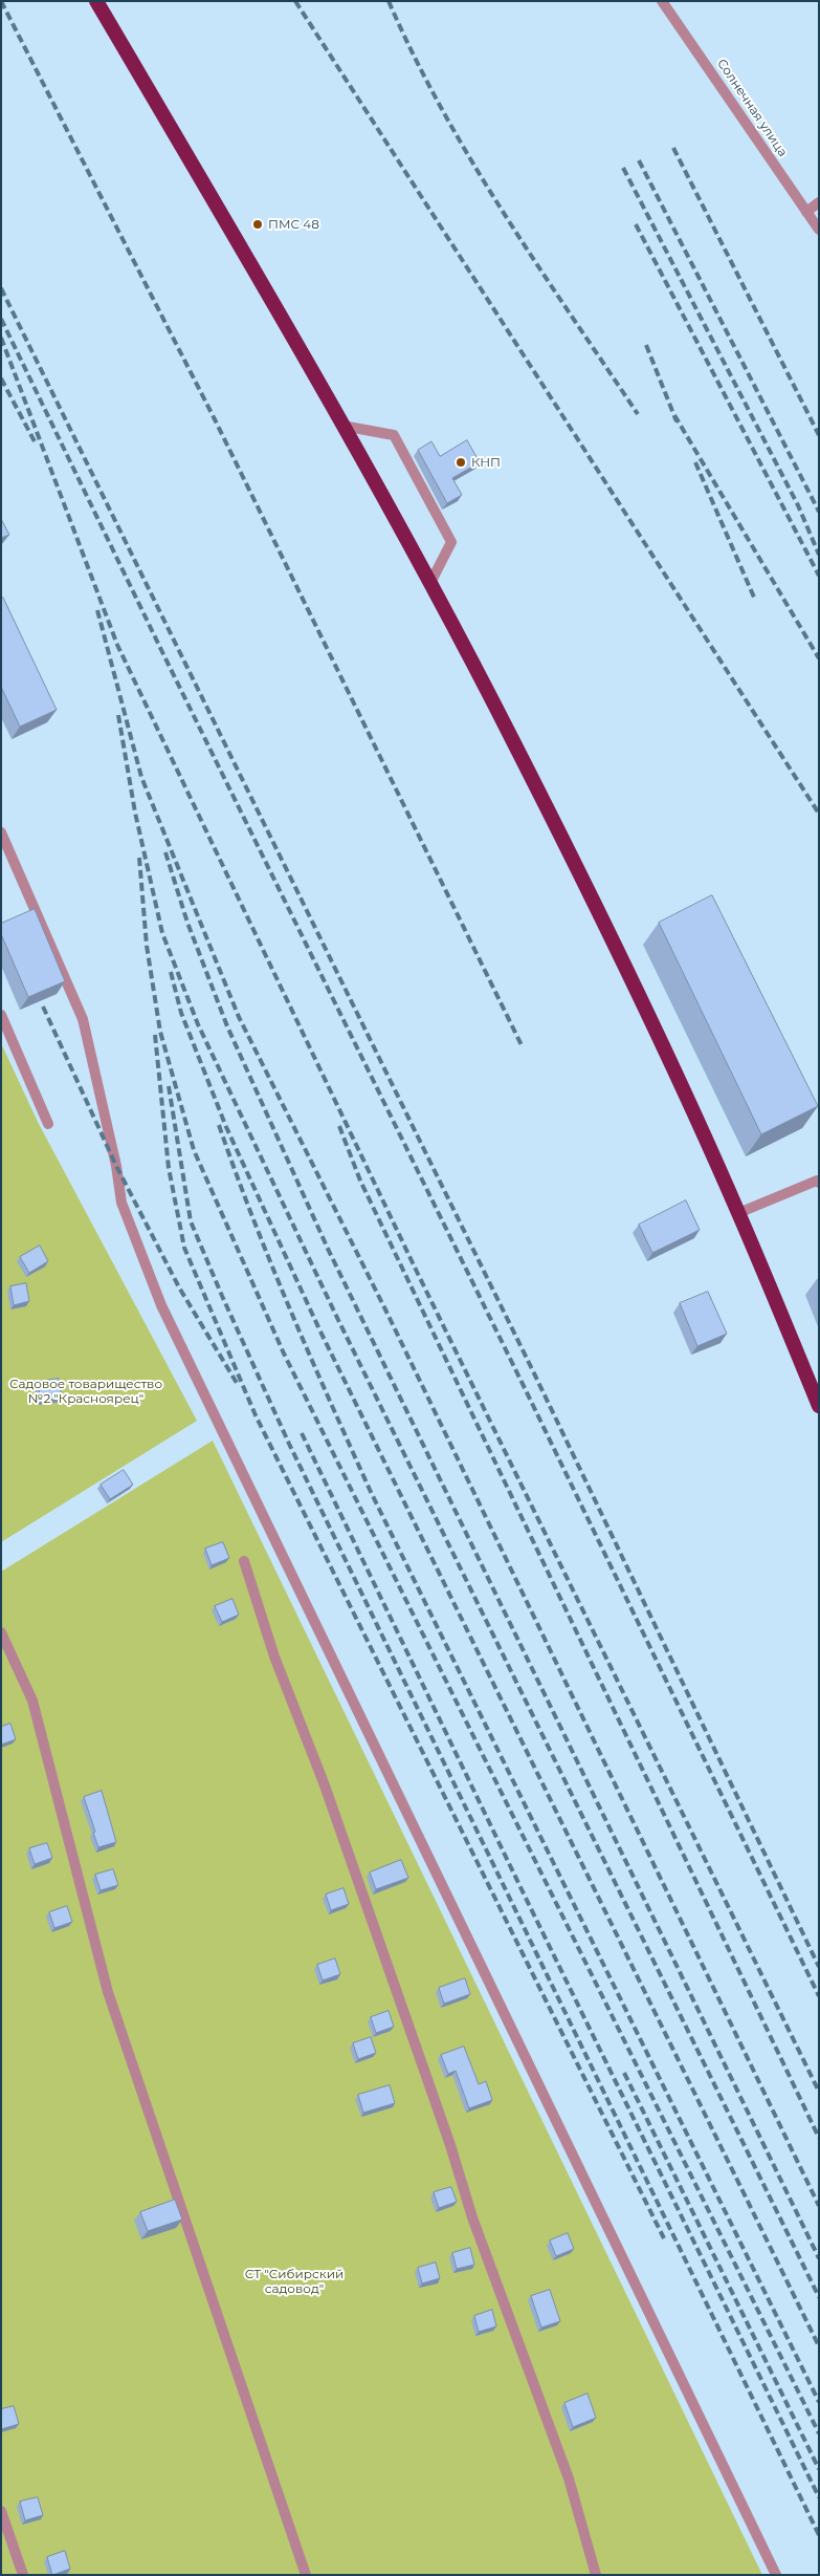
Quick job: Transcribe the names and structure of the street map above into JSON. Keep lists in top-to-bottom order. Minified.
{"streets":{"street":["Солнечная улица"]},"parks":["Садовое товарищество №2 \"Красноярец\"","СТ \"Сибирский садовод\""],"places":["ПМС 48","КНП"]}
